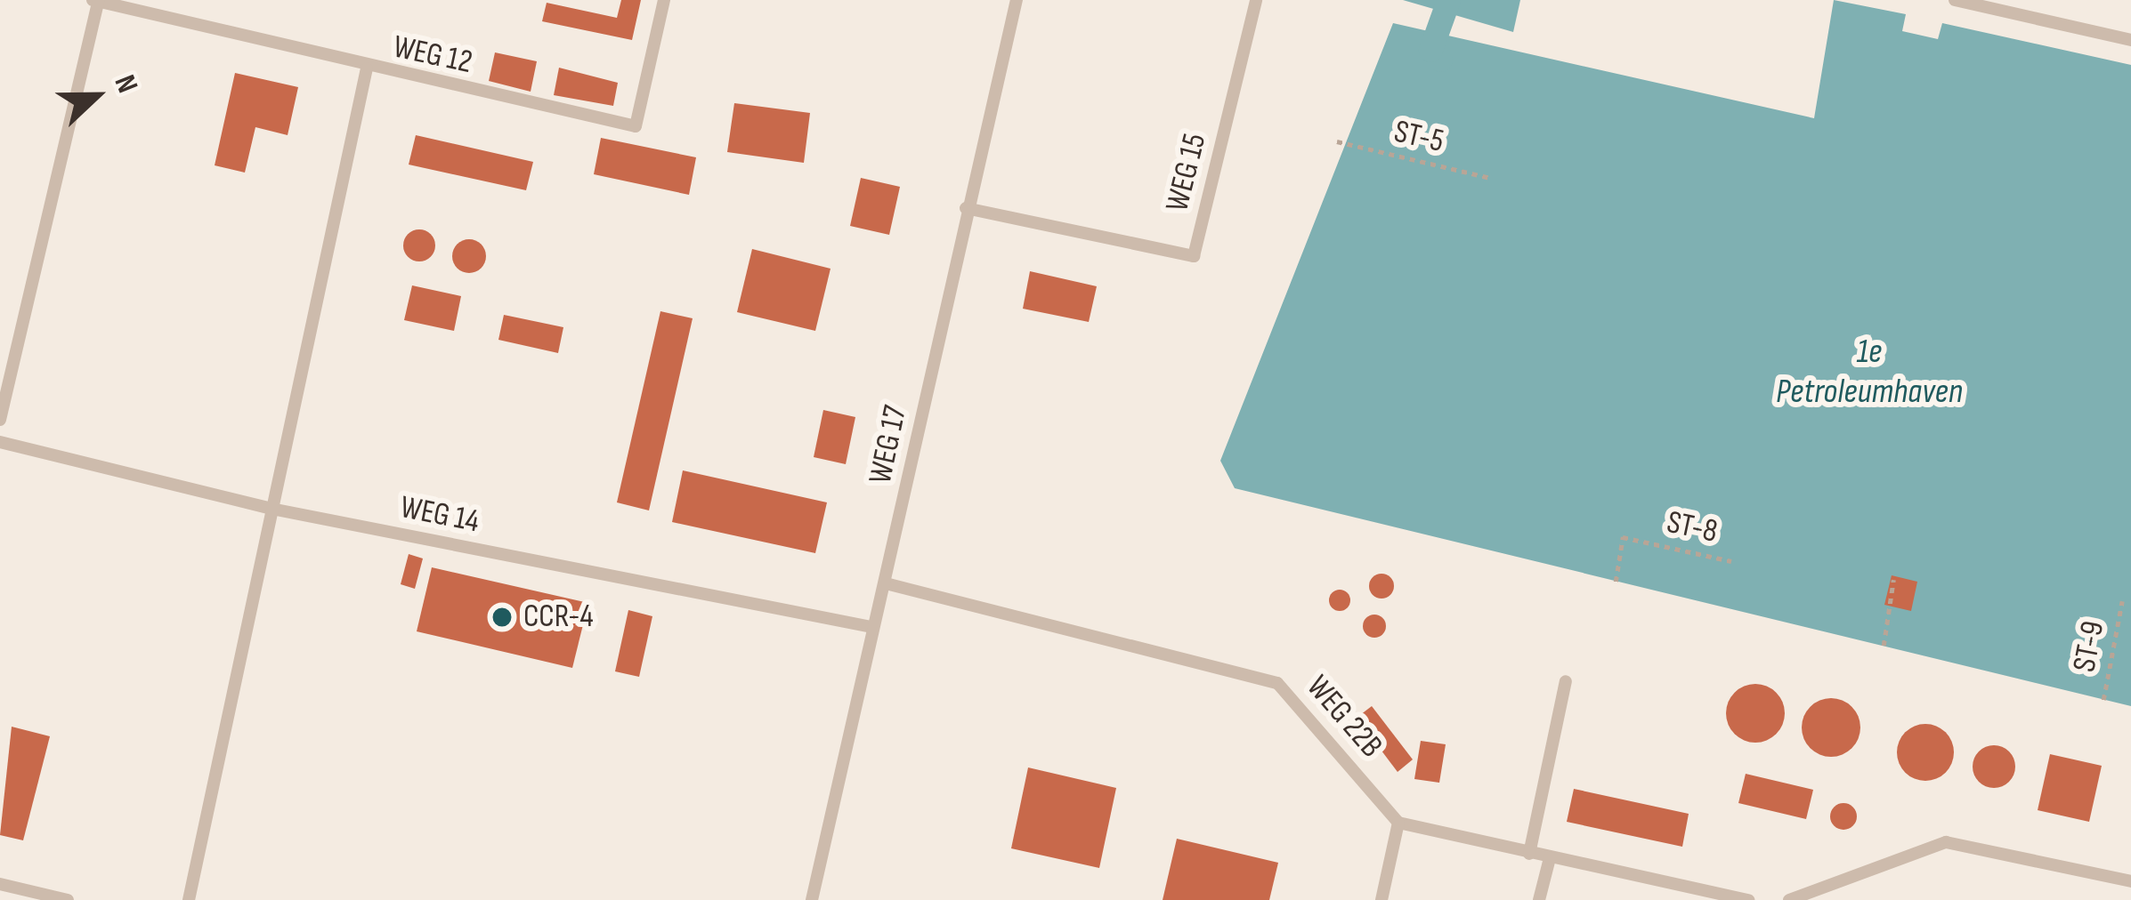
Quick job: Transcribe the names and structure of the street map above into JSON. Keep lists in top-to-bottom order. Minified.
{"streets":{"lane":["WEG 12","WEG 15","WEG 17","WEG 14","WEG 22B"],"path":["ST-5","ST-8","ST-9"]},"crossings":[["WEG 15","WEG 17"],["WEG 17","WEG 14"],["WEG 17","WEG 22B"]],"water":["1e Petroleumhaven"],"places":["CCR-4"],"north":"right"}
